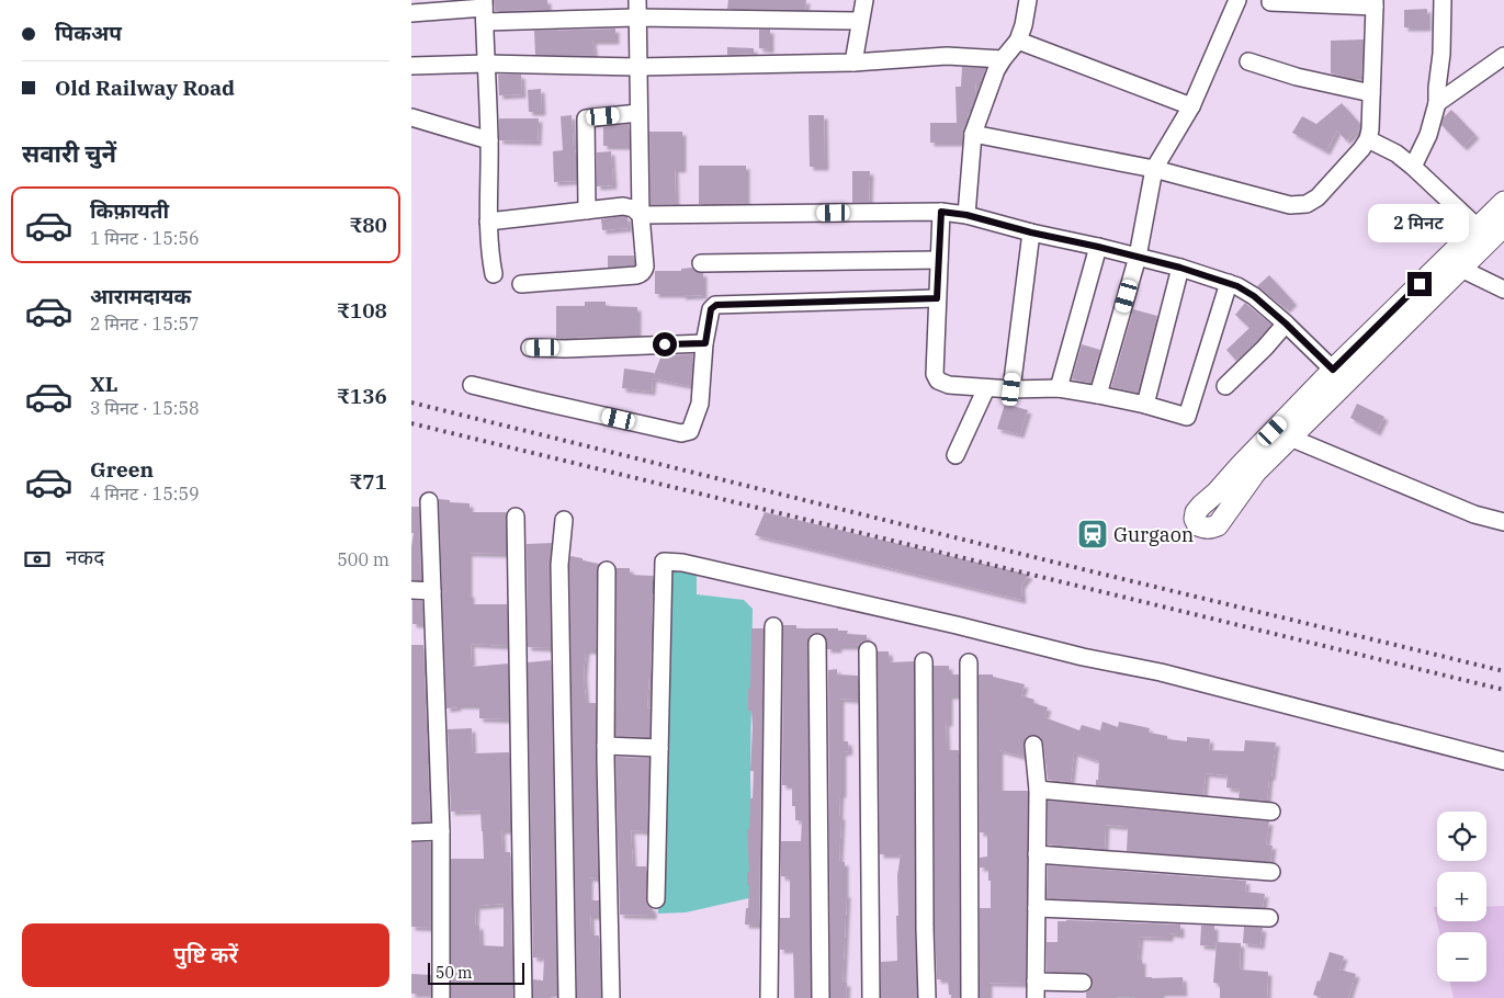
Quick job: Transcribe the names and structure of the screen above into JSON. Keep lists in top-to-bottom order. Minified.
{"places":{"station":["Gurgaon"]},"scale_bar":"50 m","page":{"banner":["पिकअप","Old Railway Road"],"heading":"सवारी चुनें","list":[{"name":"किफ़ायती","note":"1 मिनट · 15:56","value":"₹80"},{"name":"आरामदायक","note":"2 मिनट · 15:57","value":"₹108"},{"name":"XL","note":"3 मिनट · 15:58","value":"₹136"},{"name":"Green","note":"4 मिनट · 15:59","value":"₹71"}],"bubble":"2 मिनट","pay":["नकद","500 m"],"map_buttons":["+","−"],"buttons":"पुष्टि करें","scale":"50 m"}}
